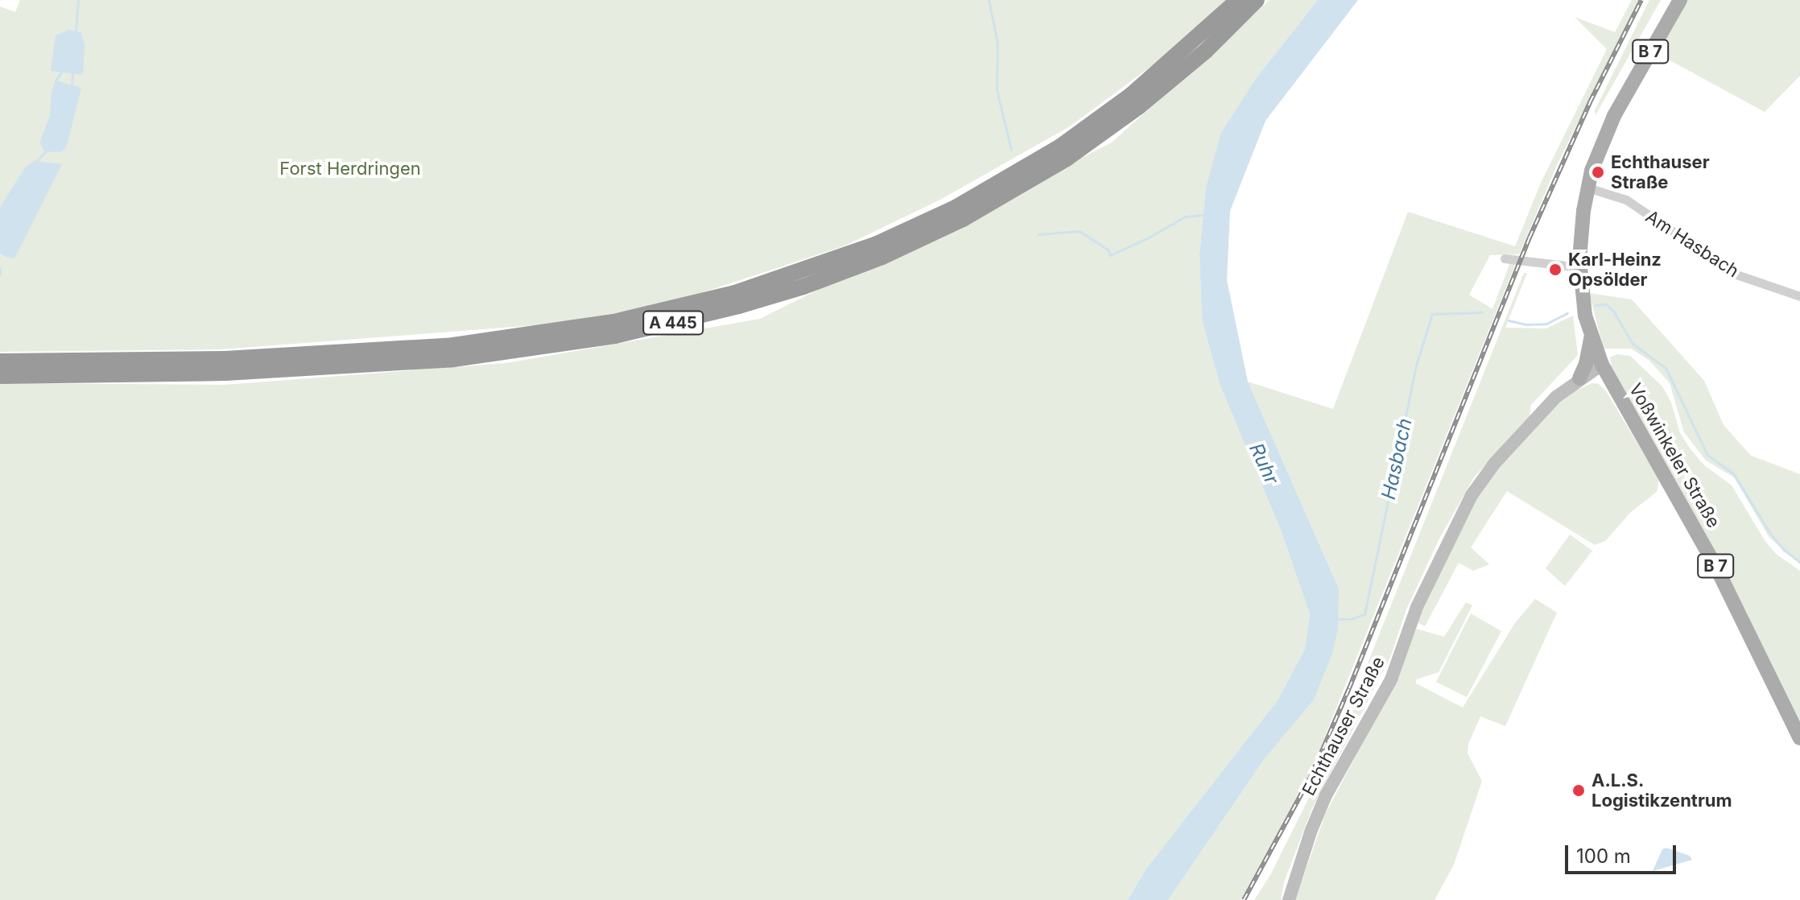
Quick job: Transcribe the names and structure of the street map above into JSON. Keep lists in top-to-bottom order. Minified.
{"streets":{"highway":["A 445"],"main road":["B 7","Voßwinkeler Straße","Echthauser Straße"],"street":["Am Hasbach"]},"crossings":[["B 7","Am Hasbach"],["B 7","Voßwinkeler Straße"],["B 7","Echthauser Straße"],["Voßwinkeler Straße","Echthauser Straße"]],"water":["Hasbach","Ruhr"],"parks":["Forst Herdringen"],"places":["Echthauser Straße","Karl-Heinz Opsölder","A.L.S. Logistikzentrum"],"scale_bar":"100 m"}
